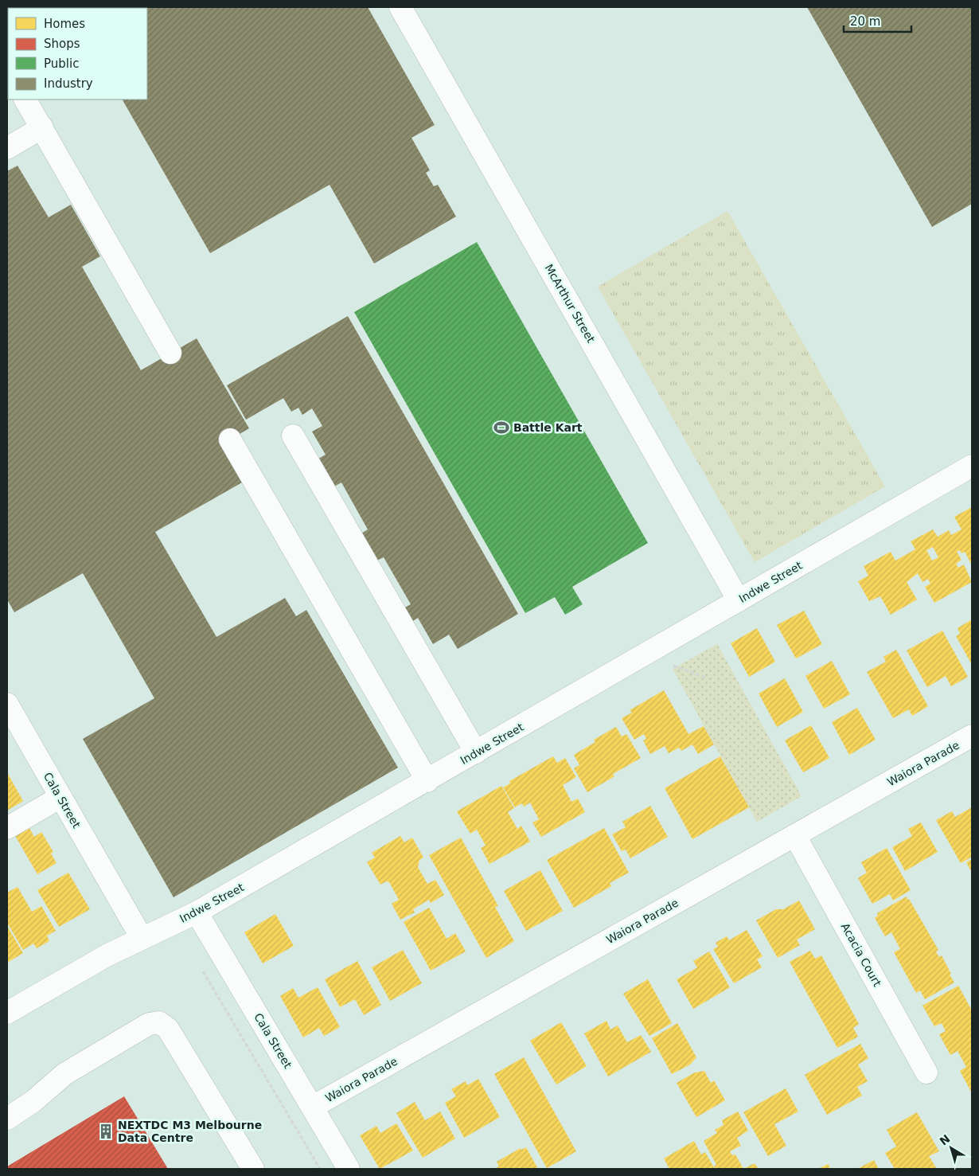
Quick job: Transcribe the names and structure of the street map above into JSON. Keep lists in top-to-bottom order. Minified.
{"streets":{"street":["McArthur Street","Indwe Street","Waiora Parade","Cala Street","Acacia Court"]},"crossings":[["McArthur Street","Indwe Street"],["Indwe Street","Cala Street"],["Waiora Parade","Cala Street"],["Waiora Parade","Acacia Court"]],"places":{"sports":["Battle Kart"],"building":["NEXTDC M3 Melbourne Data Centre"]},"legend":["Homes","Shops","Public","Industry"],"scale_bar":"20 m","north":"top left"}
